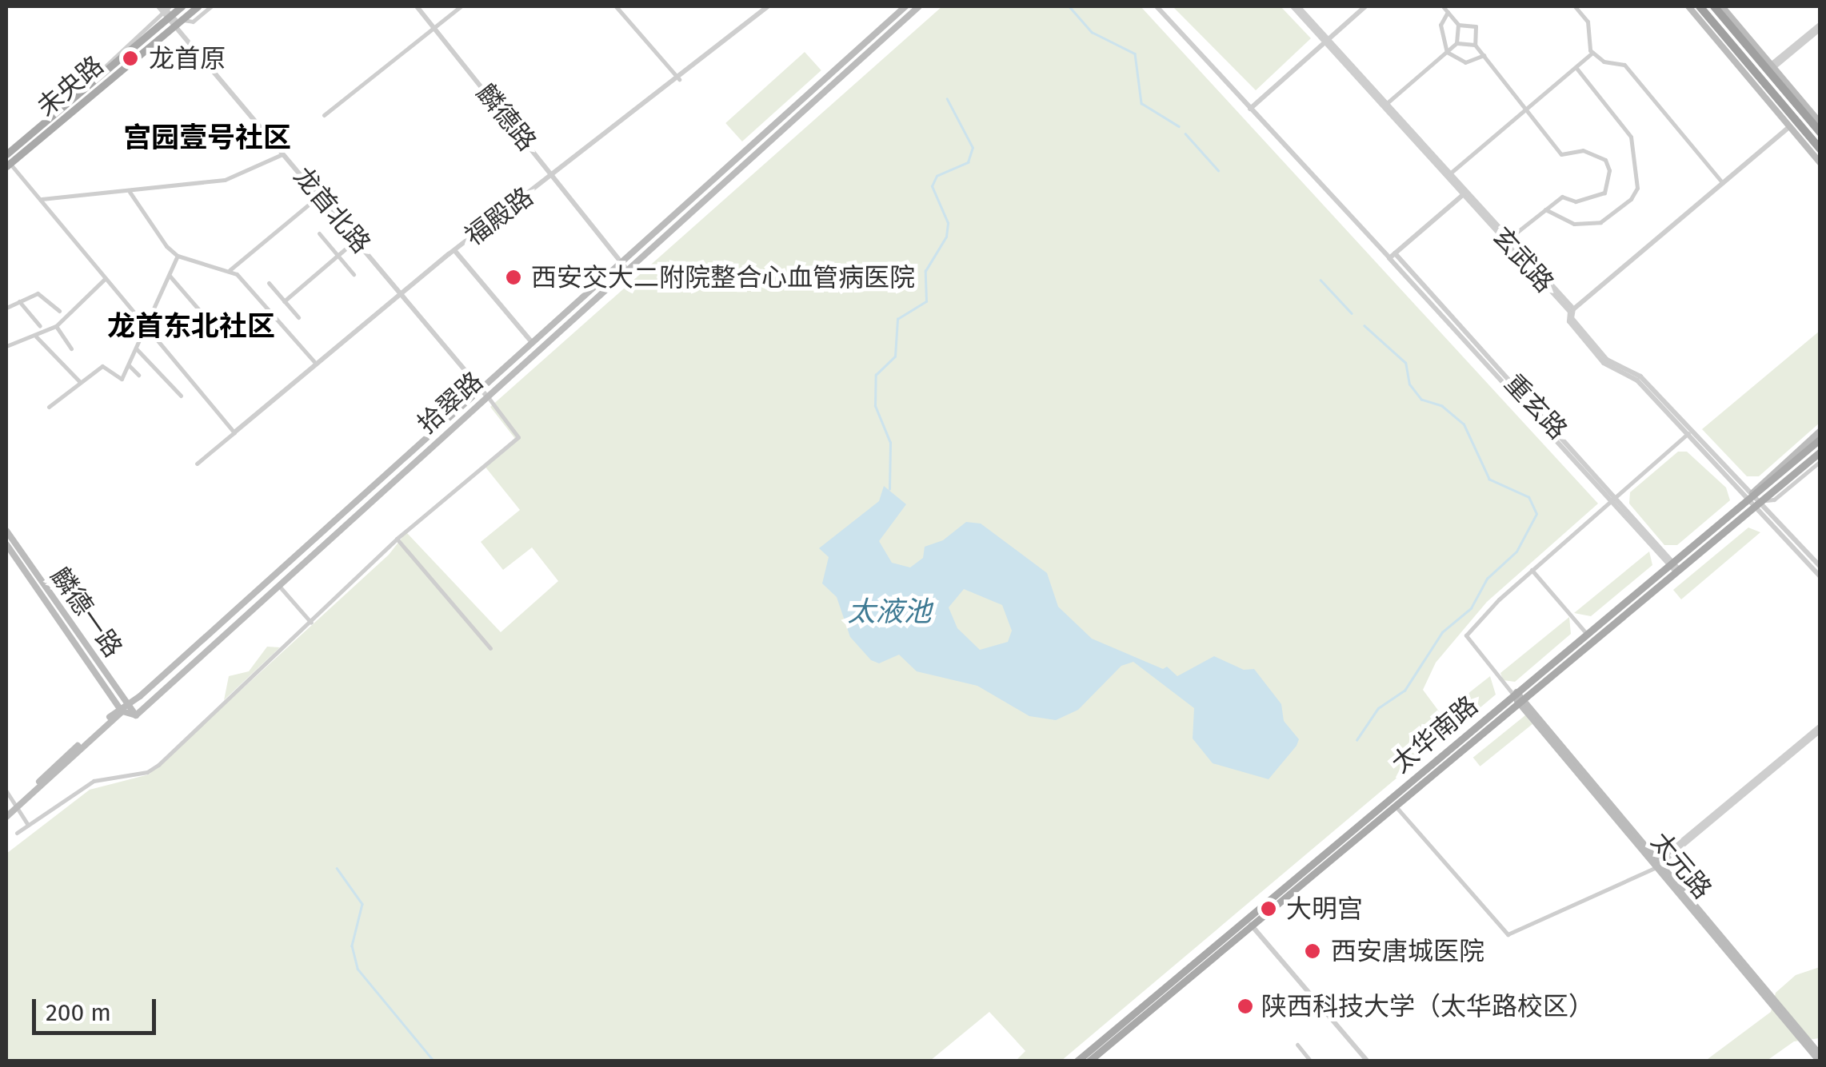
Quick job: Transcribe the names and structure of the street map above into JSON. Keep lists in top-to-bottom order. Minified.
{"streets":{"main road":["未央路","拾翠路","麟德一路","太华南路","太元路"],"street":["麟德路","龙首北路","福殿路","玄武路","重玄路"]},"crossings":[["未央路","龙首北路"],["麟德路","福殿路"],["麟德路","拾翠路"],["龙首北路","福殿路"],["龙首北路","拾翠路"],["玄武路","太华南路"],["拾翠路","麟德一路"],["重玄路","太华南路"],["太华南路","太元路"]],"districts":["宫园壹号社区","龙首东北社区"],"water":["太液池"],"places":["龙首原","西安交大二附院整合心血管病医院","大明宫","西安唐城医院","陕西科技大学（太华路校区）"],"scale_bar":"200 m"}
